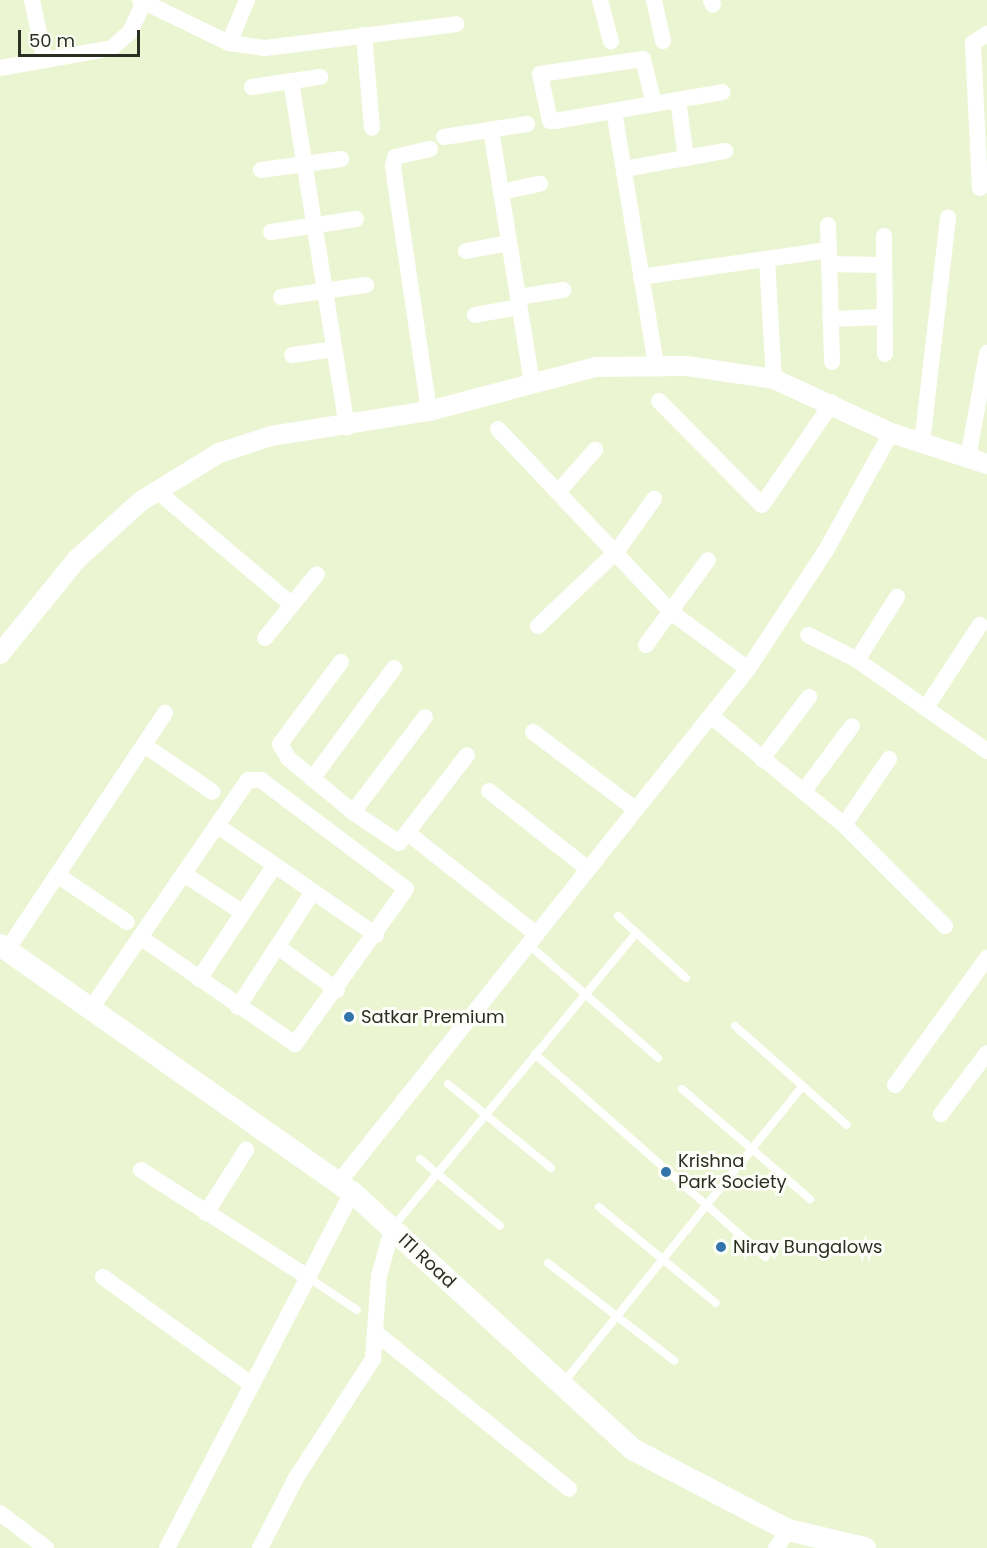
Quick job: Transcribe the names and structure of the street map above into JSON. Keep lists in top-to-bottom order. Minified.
{"streets":{"main road":["ITI Road"]},"places":["Satkar Premium","Krishna Park Society","Nirav Bungalows"],"scale_bar":"50 m"}
